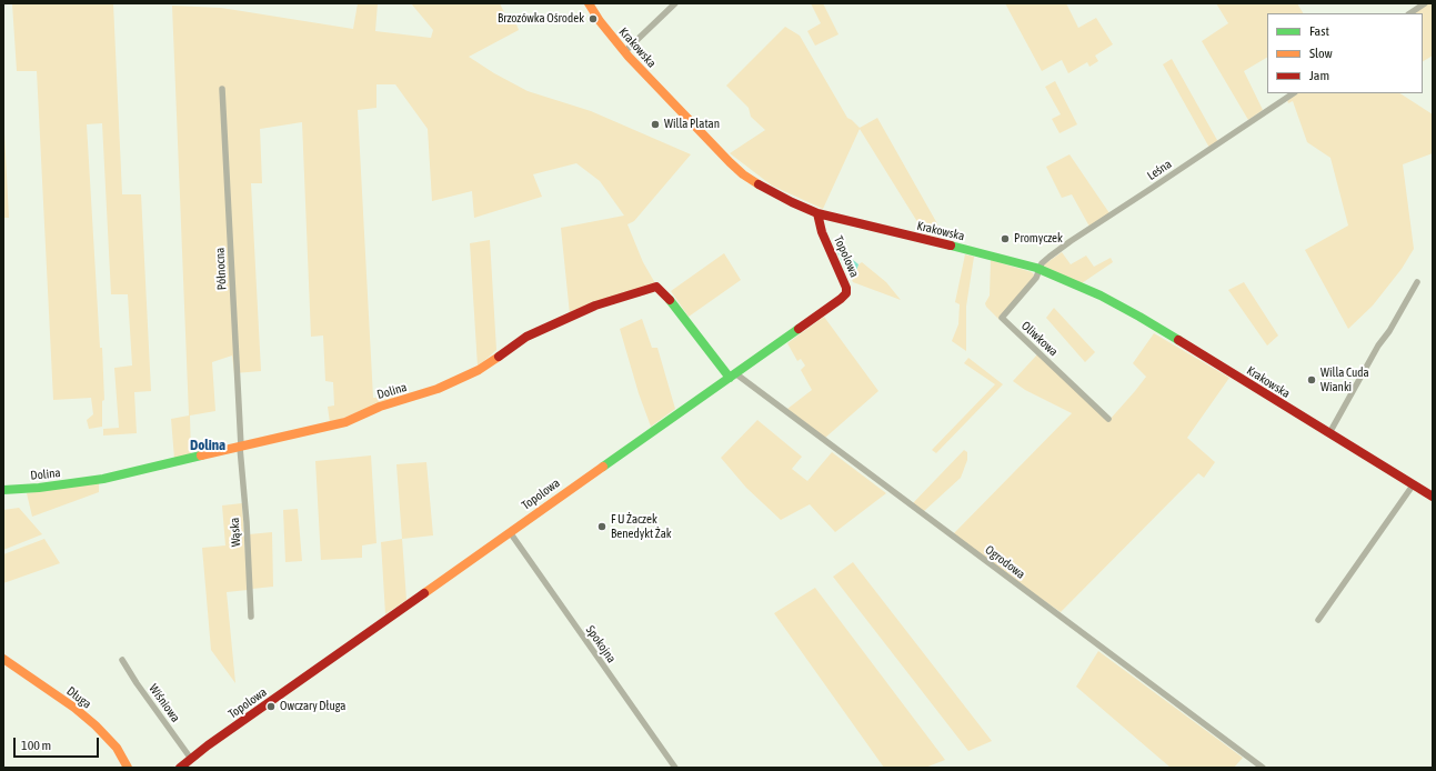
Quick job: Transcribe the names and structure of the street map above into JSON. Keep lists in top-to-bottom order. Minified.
{"streets":{"street":["Krakowska","Leśna","Topolowa","Północna","Oliwkowa","Dolina","Wąska","Ogrodowa","Spokojna","Długa","Wiśniowa"]},"crossings":[["Krakowska","Leśna"],["Krakowska","Topolowa"],["Krakowska","Oliwkowa"],["Leśna","Oliwkowa"],["Topolowa","Dolina"],["Topolowa","Ogrodowa"],["Topolowa","Spokojna"],["Topolowa","Wiśniowa"],["Północna","Dolina"],["Północna","Wąska"],["Dolina","Wąska"],["Dolina","Ogrodowa"]],"districts":["Dolina"],"places":["Brzozówka Ośrodek","Willa Platan","Promyczek","Willa Cuda Wianki","F U Żaczek Benedykt Żak","Owczary Długa"],"legend":["Fast","Slow","Jam"],"scale_bar":"100 m"}
